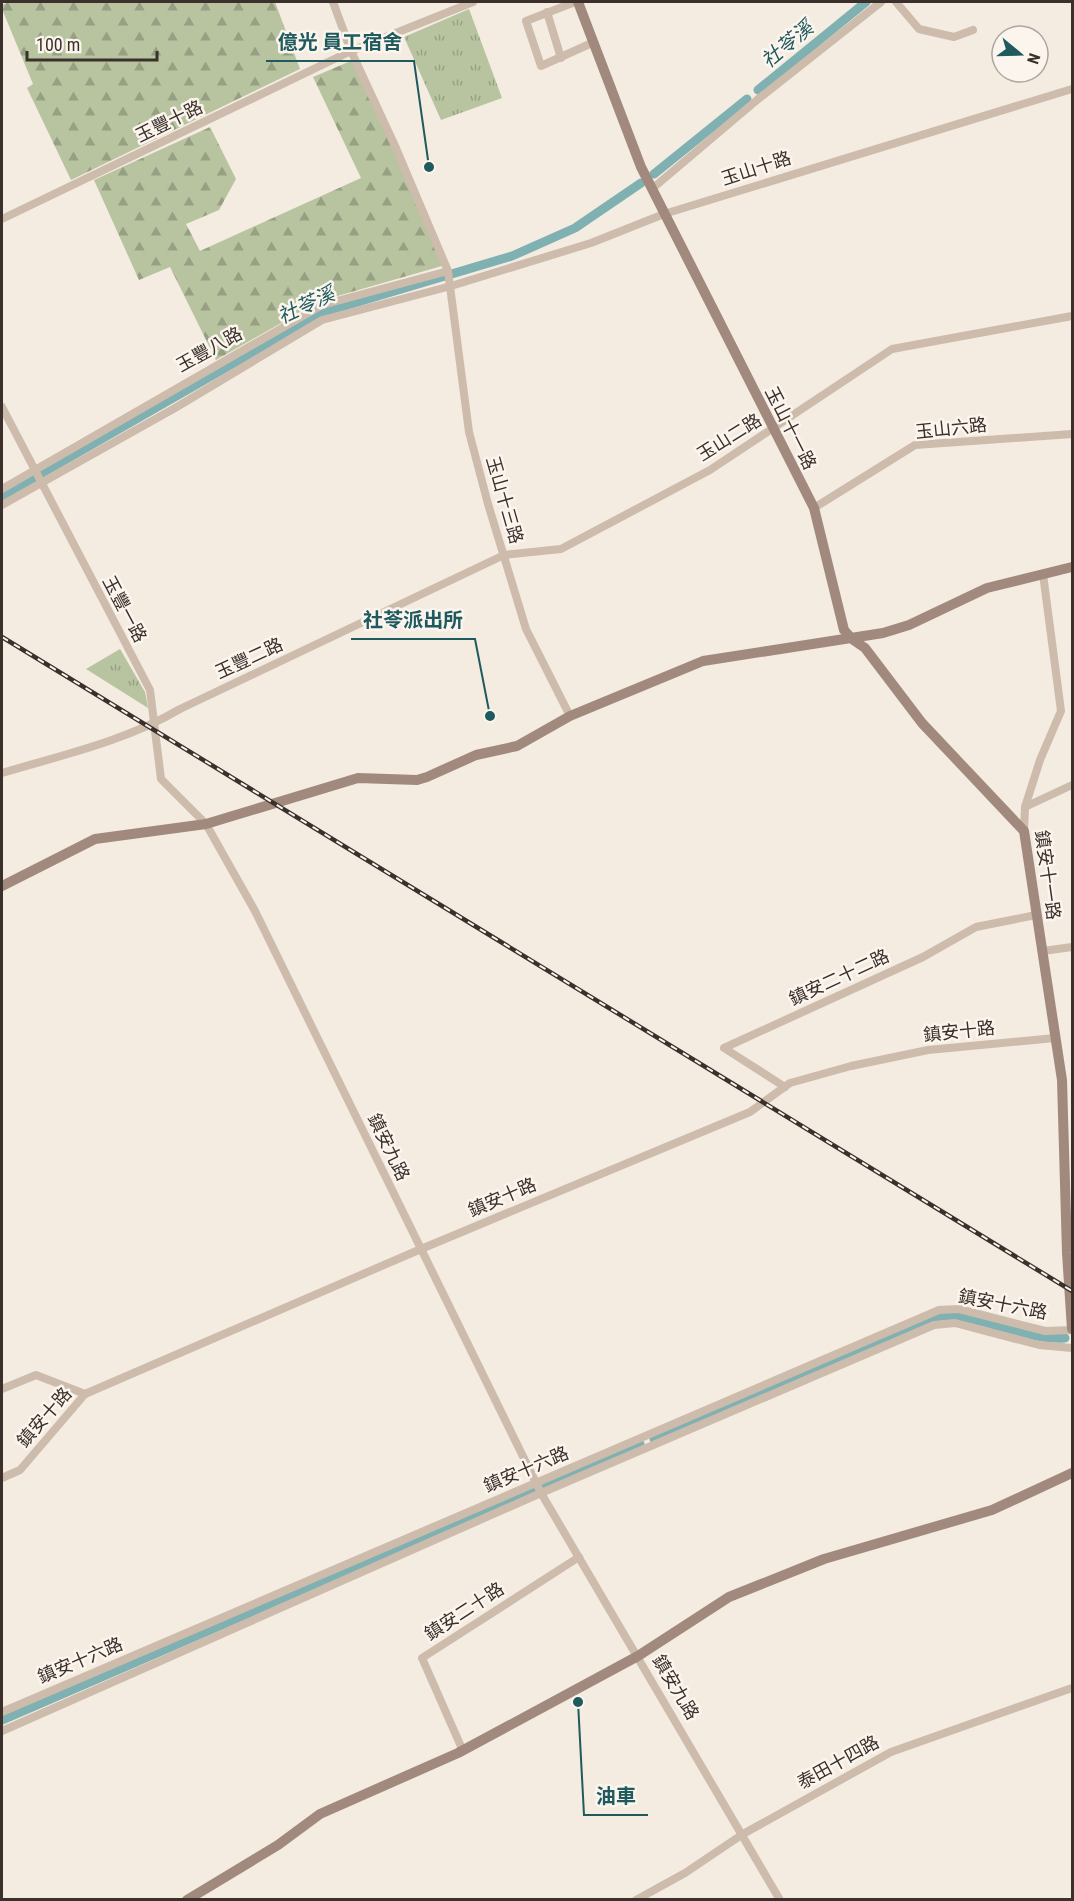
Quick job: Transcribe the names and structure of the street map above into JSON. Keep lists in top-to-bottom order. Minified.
{"streets":{"street":["玉豐十路","玉山十路","玉豐八路","玉山十一路","玉山六路","玉山二路","玉山十三路","玉豐一路","玉豐二路","鎮安十一路","鎮安二十二路","鎮安十路","鎮安九路","鎮安十六路","鎮安二十路","泰田十四路"]},"crossings":[["玉豐十路","玉山十三路"],["玉山十路","玉豐八路"],["玉山十路","玉山十一路"],["玉山十路","玉山十三路"],["玉豐八路","玉山十三路"],["玉豐八路","玉豐一路"],["玉山十一路","玉山六路"],["玉山十一路","玉山二路"],["玉山十一路","鎮安十一路"],["玉山二路","玉山十三路"],["玉山二路","玉豐二路"],["玉山十三路","玉豐二路"],["玉豐一路","玉豐二路"],["玉豐一路","鎮安九路"],["鎮安十一路","鎮安二十二路"],["鎮安十一路","鎮安十路"],["鎮安十一路","鎮安十六路"],["鎮安二十二路","鎮安十路"],["鎮安十路","鎮安九路"],["鎮安九路","鎮安十六路"],["鎮安九路","鎮安二十路"],["鎮安九路","泰田十四路"]],"water":["社苓溪"],"places":["億光 員工宿舍","社苓派出所","油車"],"scale_bar":"100 m","north":"right"}
